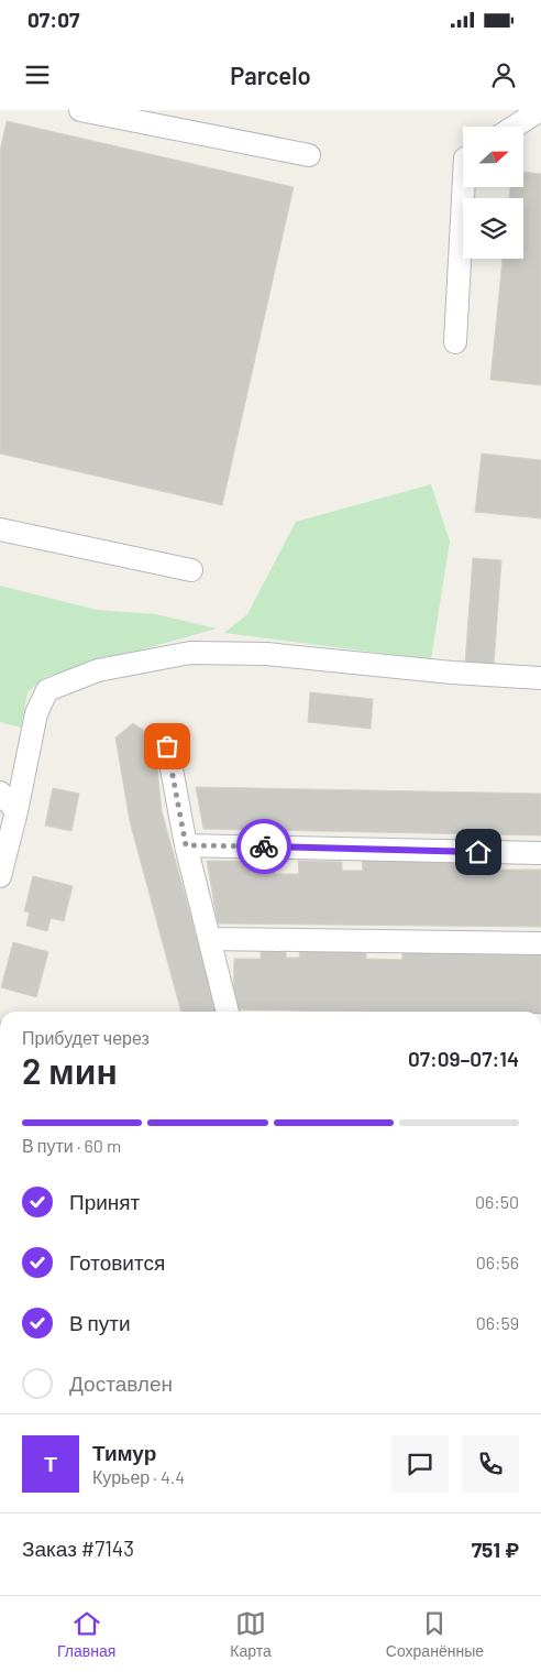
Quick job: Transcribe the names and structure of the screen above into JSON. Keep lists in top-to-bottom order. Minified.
{"north":"right","page":{"status":"07:07","header":"Parcelo","heading":["2 мин","Прибудет через","07:09–07:14"],"panel":["Тимур","Курьер · 4.4","Заказ #7143","751 ₽"],"bar":"В пути · 60 m","list":[["Принят","06:50"],["Готовится","06:56"],["В пути","06:59"],"Доставлен"],"round":"Т","tabs":["Главная","Карта","Сохранённые"]}}
